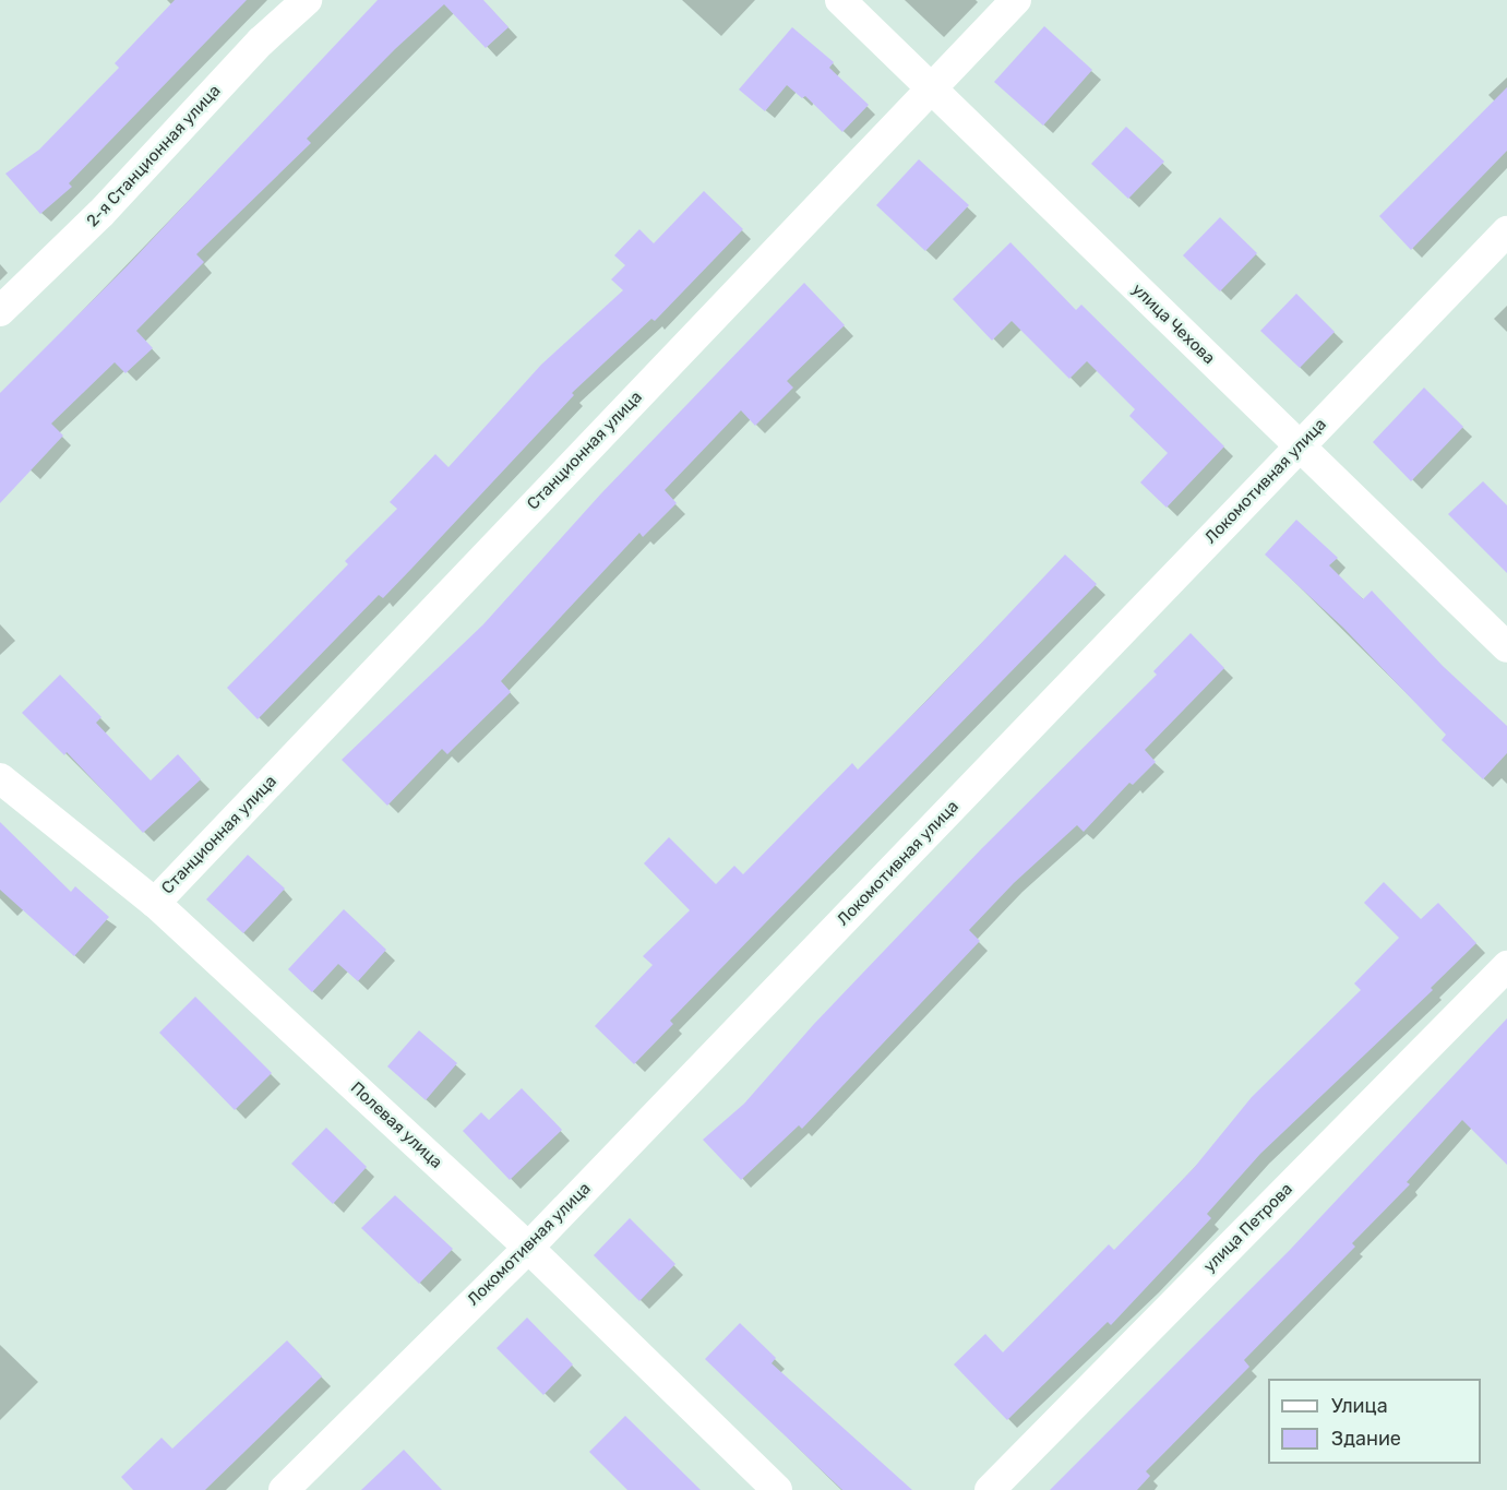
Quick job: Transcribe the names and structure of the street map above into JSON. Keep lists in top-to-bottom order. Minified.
{"streets":{"street":["2-я Станционная улица","улица Чехова","Станционная улица","Локомотивная улица","Полевая улица","улица Петрова"]},"crossings":[["улица Чехова","Станционная улица"],["улица Чехова","Локомотивная улица"],["Станционная улица","Полевая улица"],["Локомотивная улица","Полевая улица"]],"legend":["Улица","Здание"]}
